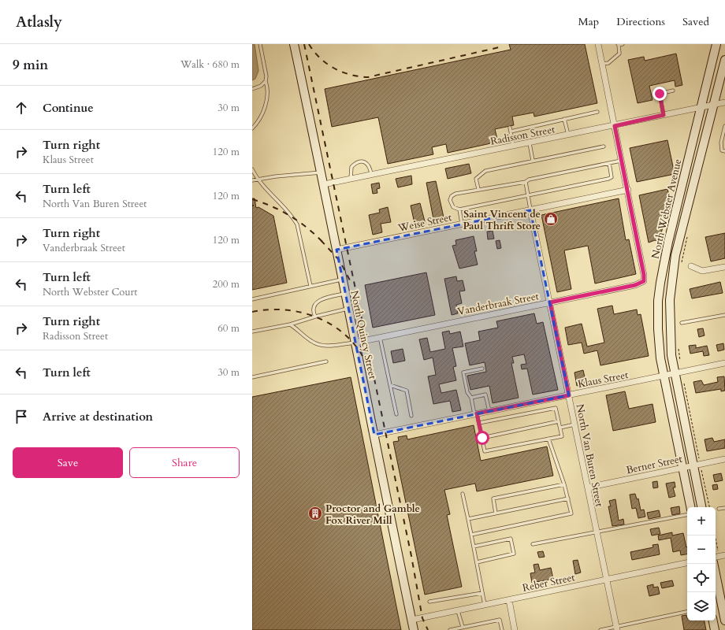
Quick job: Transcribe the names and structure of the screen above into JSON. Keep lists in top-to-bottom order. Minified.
{"streets":{"main road":["North Webster Avenue","North Quincy Street"],"street":["Radisson Street","Weise Street","Vanderbraak Street","Klaus Street","North Van Buren Street","Berner Street","Reber Street"]},"crossings":[["Radisson Street","North Webster Avenue"],["Radisson Street","North Quincy Street"],["North Webster Avenue","Klaus Street"],["North Webster Avenue","Berner Street"],["Weise Street","Vanderbraak Street"],["Weise Street","North Quincy Street"],["Weise Street","North Van Buren Street"],["Vanderbraak Street","North Quincy Street"],["Vanderbraak Street","North Van Buren Street"],["North Quincy Street","Klaus Street"],["North Quincy Street","Reber Street"],["Klaus Street","North Van Buren Street"],["North Van Buren Street","Berner Street"],["North Van Buren Street","Reber Street"]],"places":{"shop":["Saint Vincent de Paul Thrift Store"],"building":["Proctor and Gamble Fox River Mill"]},"page":{"header":"Atlasly","nav":["Map","Directions","Saved"],"heading":["9 min","Walk · 680 m"],"list":[["Continue","30 m"],["Turn right","Klaus Street","120 m"],["Turn left","North Van Buren Street","120 m"],["Turn right","Vanderbraak Street","120 m"],["Turn left","North Webster Court","200 m"],["Turn right","Radisson Street","60 m"],["Turn left","30 m"],"Arrive at destination"],"buttons":["Save","Share"],"map_buttons":["+","−"]}}
